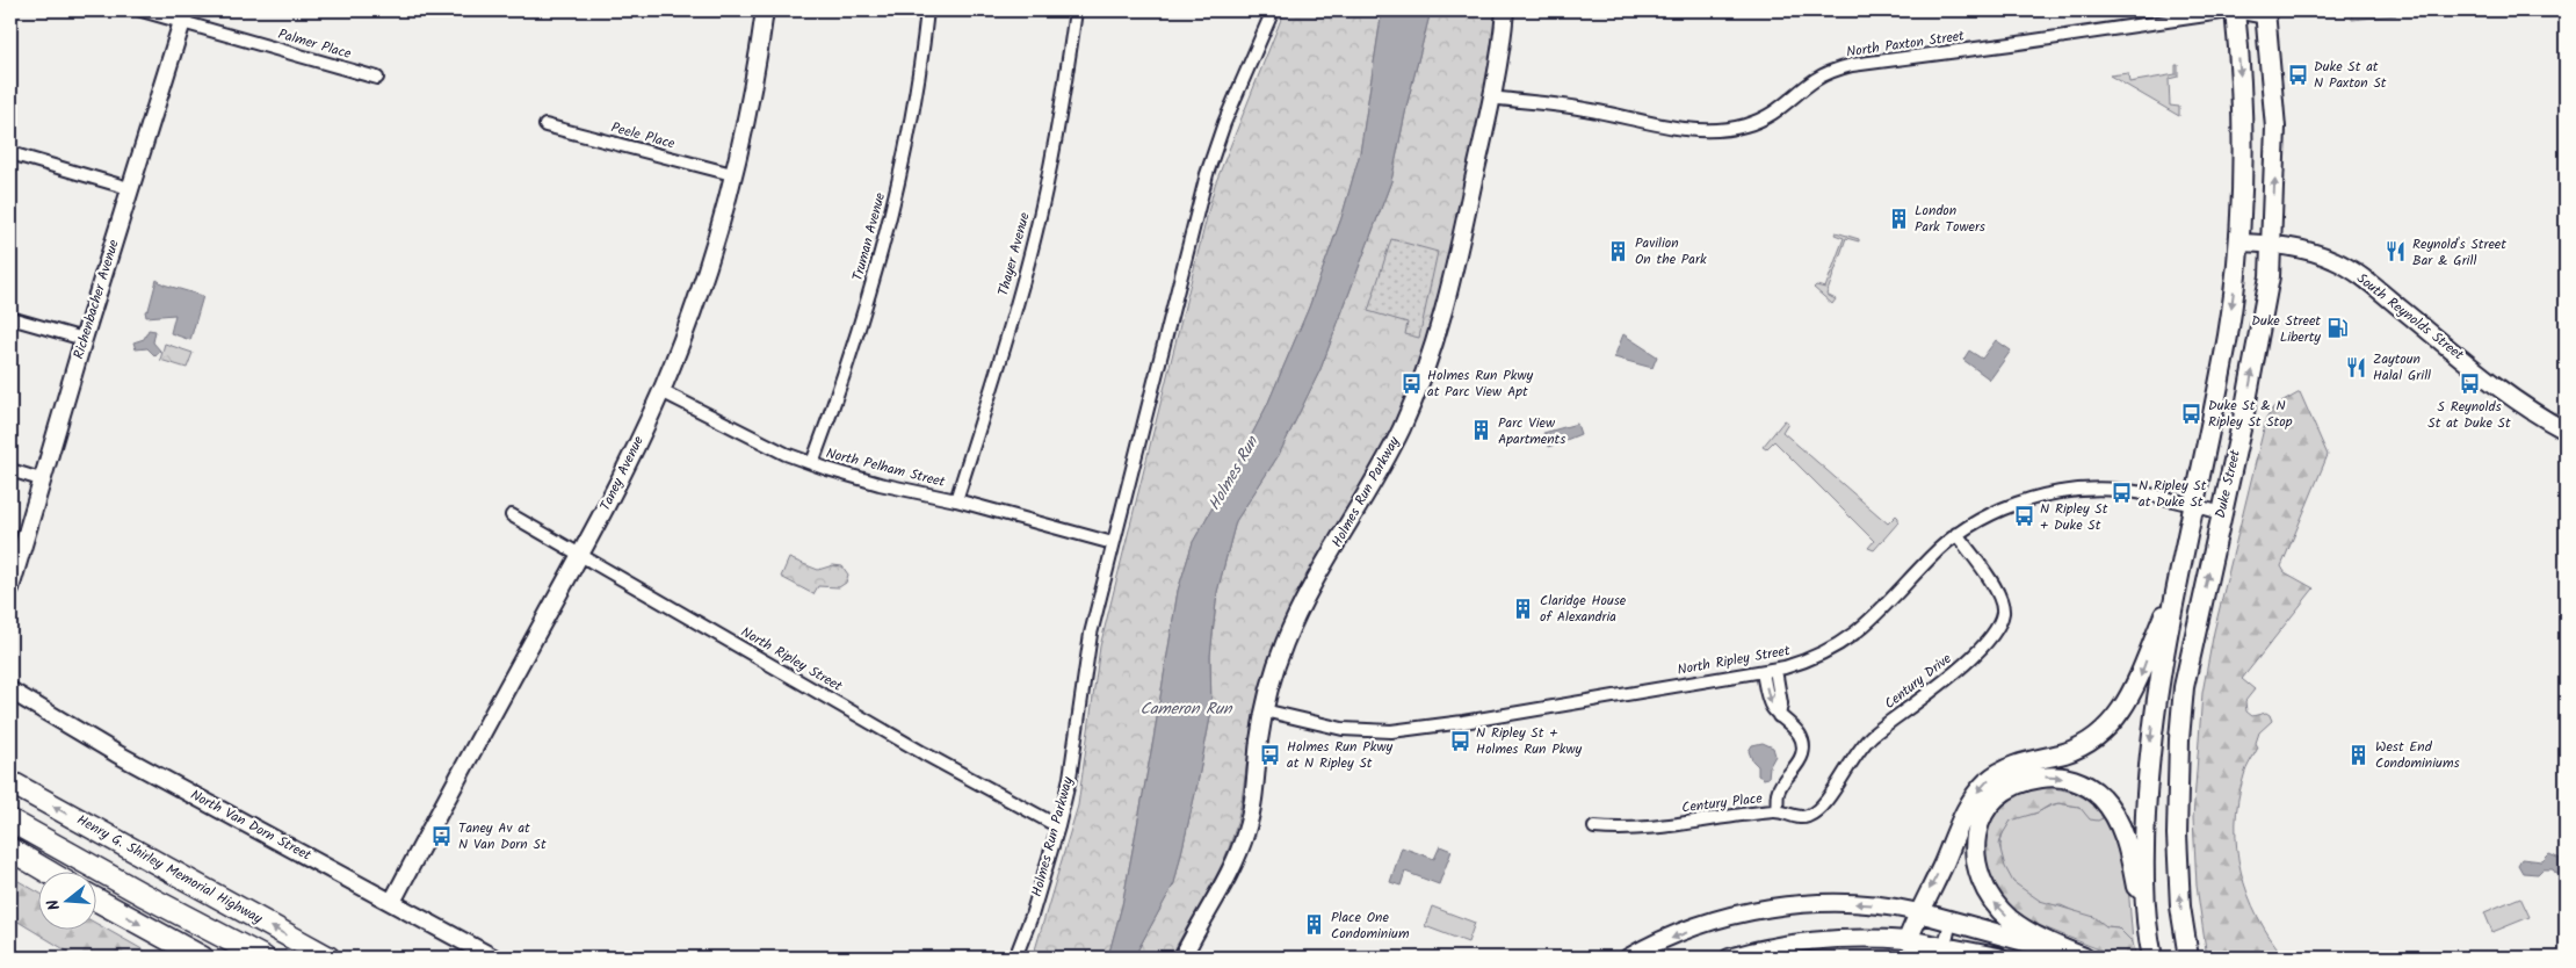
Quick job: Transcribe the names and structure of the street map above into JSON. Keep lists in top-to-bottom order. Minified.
{"streets":{"highway":["Henry G. Shirley Memorial Highway"],"main road":["Duke Street"],"street":["Palmer Place","North Paxton Street","Peele Place","Truman Avenue","Thayer Avenue","Richenbacher Avenue","South Reynolds Street","North Pelham Street","Taney Avenue","Holmes Run Parkway","North Ripley Street","Century Drive","Century Place","North Van Dorn Street"]},"crossings":[["Palmer Place","Richenbacher Avenue"],["North Paxton Street","Duke Street"],["North Paxton Street","Holmes Run Parkway"],["Peele Place","Taney Avenue"],["Truman Avenue","North Pelham Street"],["Thayer Avenue","North Pelham Street"],["South Reynolds Street","Duke Street"],["North Pelham Street","Taney Avenue"],["North Pelham Street","Holmes Run Parkway"],["Taney Avenue","North Ripley Street"],["Taney Avenue","North Van Dorn Street"],["Duke Street","North Ripley Street"],["Holmes Run Parkway","North Ripley Street"],["North Ripley Street","Century Drive"],["North Ripley Street","Century Place"],["Century Drive","Century Place"]],"water":["Holmes Run","Cameron Run"],"places":{"bus stop":["Duke St at N Paxton St","Holmes Run Pkwy at Parc View Apt","S Reynolds St at Duke St","Duke St & N Ripley St Stop","N Ripley St at Duke St","N Ripley St + Duke St","N Ripley St + Holmes Run Pkwy","Holmes Run Pkwy at N Ripley St","Taney Av at N Van Dorn St"],"building":["London Park Towers","Pavilion On the Park","Parc View Apartments","Claridge House of Alexandria","West End Condominiums","Place One Condominium"],"restaurant":["Reynold's Street Bar & Grill","Zaytoun Halal Grill"],"fuel station":["Duke Street Liberty"]},"north":"left"}
